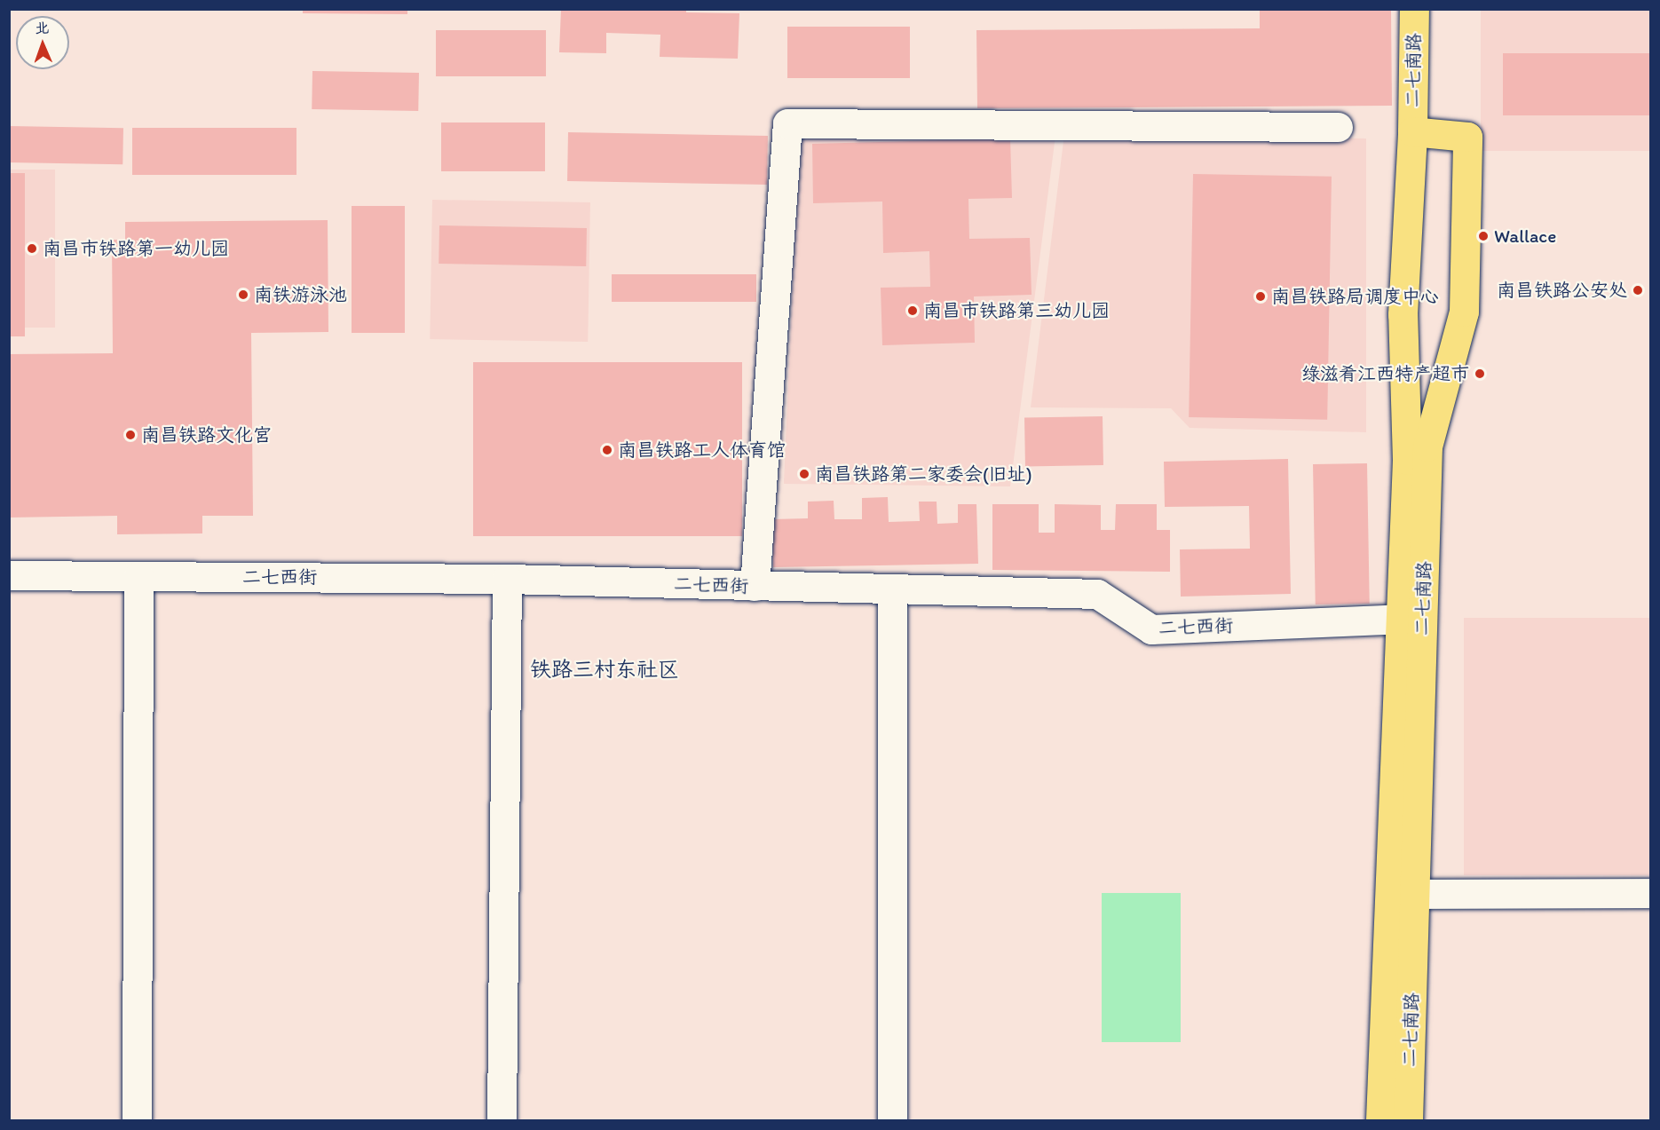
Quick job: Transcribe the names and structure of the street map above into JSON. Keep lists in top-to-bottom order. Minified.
{"streets":{"main road":["二七南路"],"street":["二七西街"]},"crossings":[["二七南路","二七西街"]],"districts":["铁路三村东社区"],"places":["Wallace","南昌市铁路第一幼儿园","南昌铁路公安处","南铁游泳池","南昌铁路局调度中心","南昌市铁路第三幼儿园","绿滋肴江西特产超市","南昌铁路文化宫","南昌铁路工人体育馆","南昌铁路第二家委会(旧址)"],"north":"top"}
